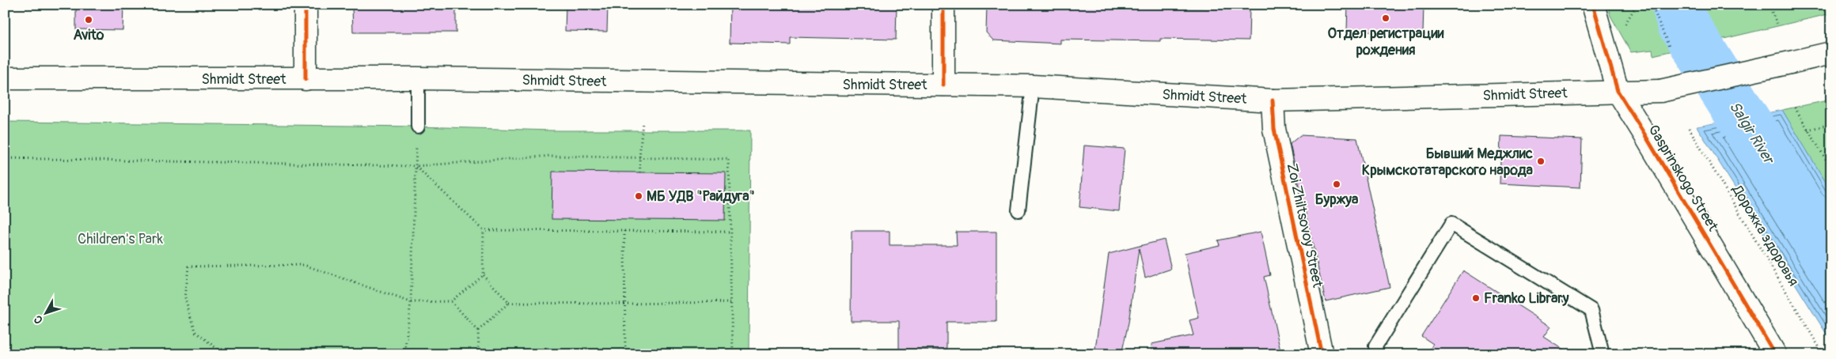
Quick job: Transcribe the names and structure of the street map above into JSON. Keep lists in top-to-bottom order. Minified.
{"streets":{"main road":["Shmidt Street","Gasprinskogo Street","Zoi Zhiltsovoy Street"],"path":["Дорожка здоровья"]},"crossings":[["Shmidt Street","Gasprinskogo Street"],["Shmidt Street","Zoi Zhiltsovoy Street"]],"water":["Salgir River"],"parks":["Children's Park"],"places":["Отдел регистрации рождения","Avito","Бывший Меджлис Крымскотатарского народа","Буржуа","МБ УДВ \"Райдуга\"","Franko Library"],"north":"bottom left"}
